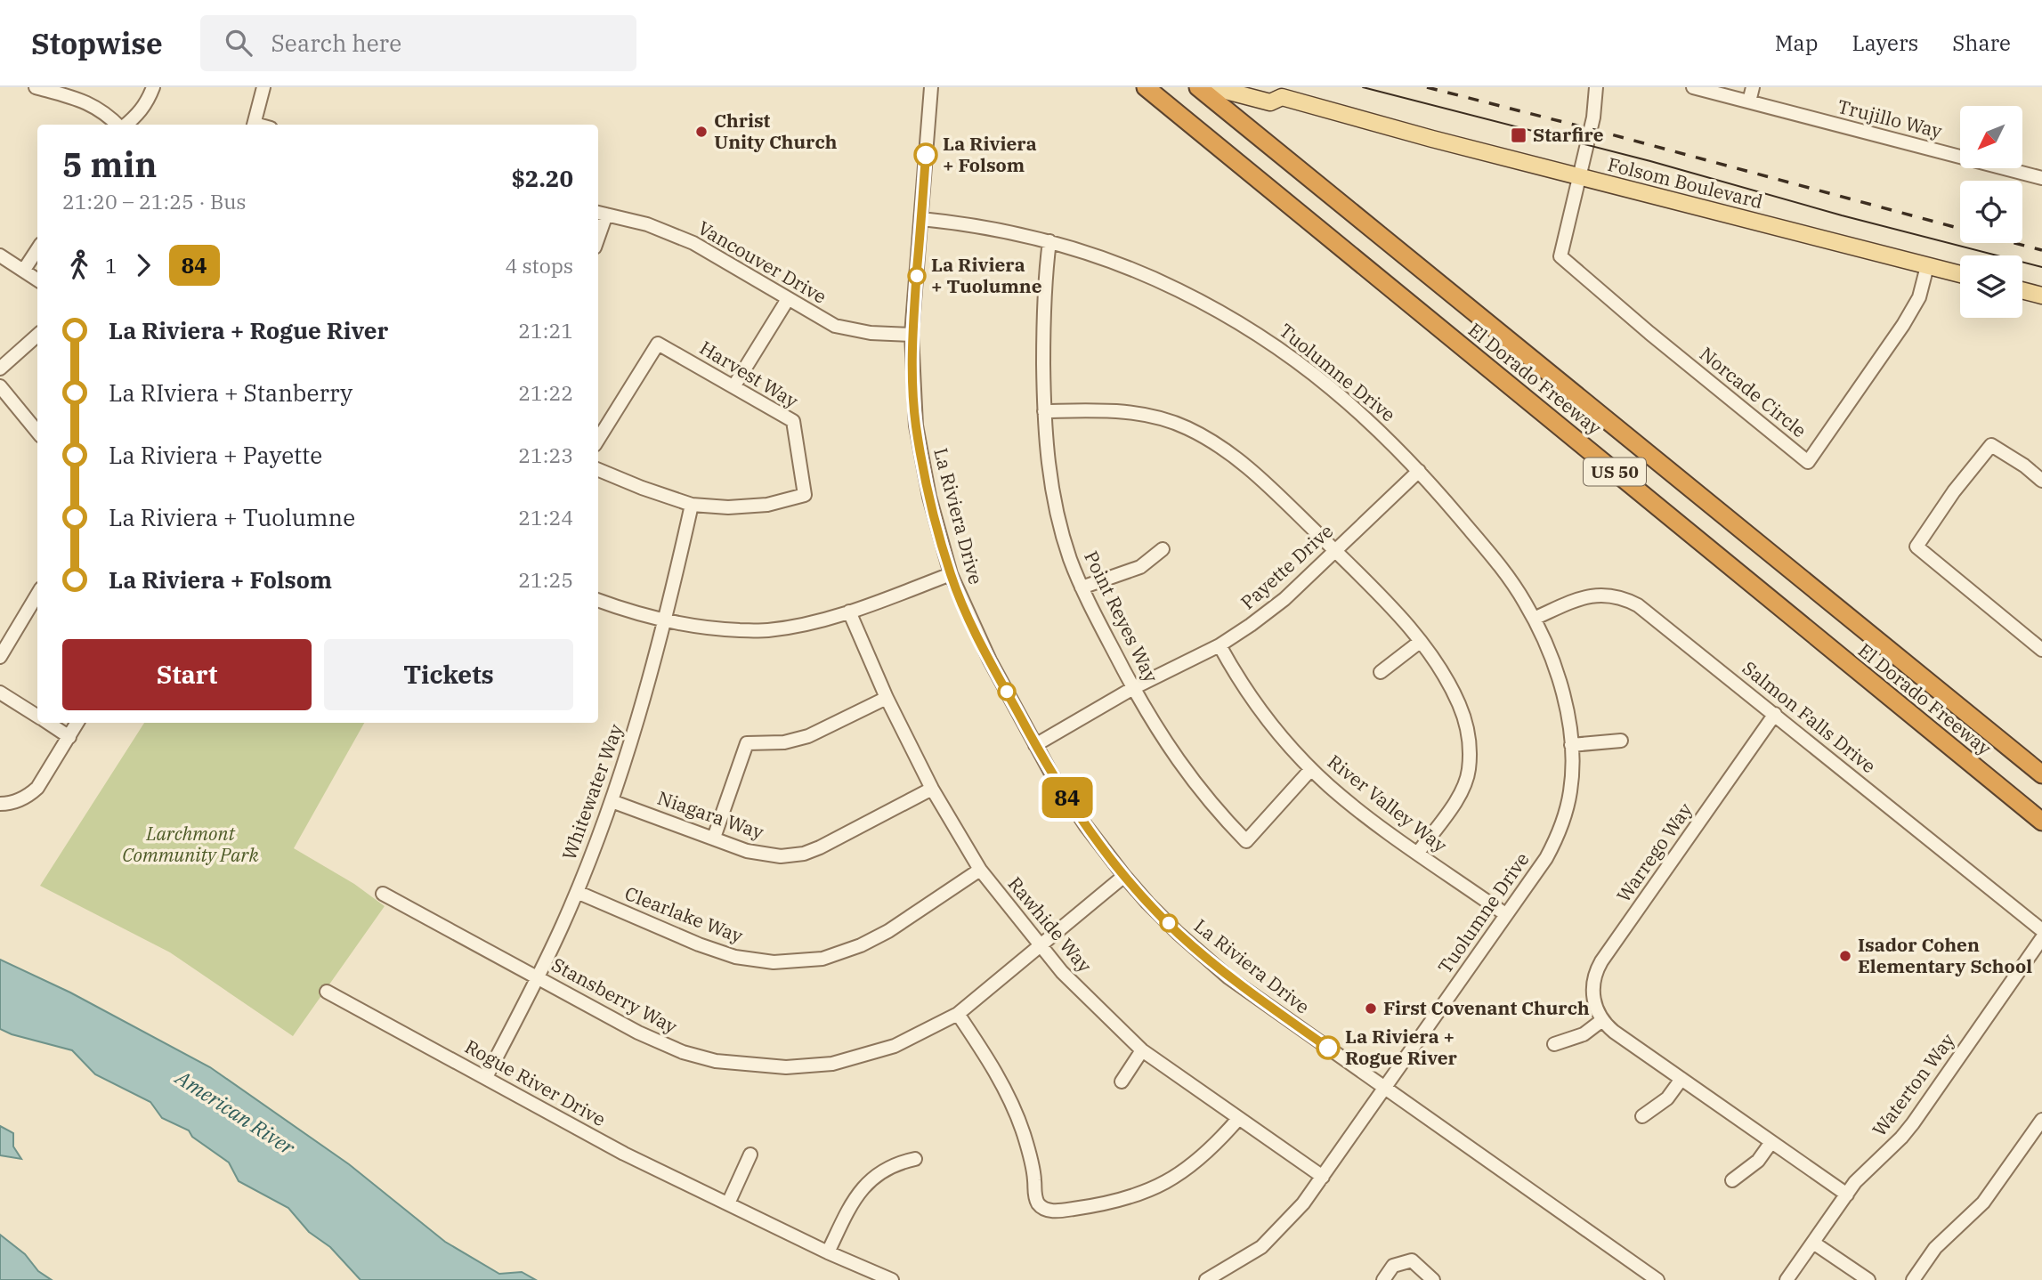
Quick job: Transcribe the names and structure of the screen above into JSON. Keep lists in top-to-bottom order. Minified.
{"streets":{"highway":["El Dorado Freeway","US 50"],"main road":["Folsom Boulevard"],"street":["Trujillo Way","Vancouver Drive","Tuolumne Drive","Harvest Way","Norcade Circle","La Riviera Drive","Payette Drive","Point Reyes Way","Salmon Falls Drive","Whitewater Way","River Valley Way","Niagara Way","Warrego Way","Clearlake Way","Rawhide Way","Stansberry Way","Rogue River Drive","Waterton Way"]},"crossings":[["Folsom Boulevard","Norcade Circle"],["Vancouver Drive","La Riviera Drive"],["Tuolumne Drive","La Riviera Drive"],["Tuolumne Drive","Payette Drive"],["Tuolumne Drive","Point Reyes Way"],["Tuolumne Drive","Salmon Falls Drive"],["Tuolumne Drive","River Valley Way"],["Harvest Way","Whitewater Way"],["La Riviera Drive","Payette Drive"],["La Riviera Drive","Stansberry Way"],["Payette Drive","Point Reyes Way"],["Payette Drive","River Valley Way"],["Point Reyes Way","River Valley Way"],["Salmon Falls Drive","Warrego Way"],["Whitewater Way","Niagara Way"],["Whitewater Way","Clearlake Way"],["Whitewater Way","Stansberry Way"],["Whitewater Way","Rogue River Drive"],["Niagara Way","Rawhide Way"],["Clearlake Way","Rawhide Way"],["Rawhide Way","Stansberry Way"]],"water":["American River"],"parks":["Larchmont Community Park"],"places":{"other":["Christ Unity Church","La Riviera + Folsom","La Riviera + Tuolumne","Isador Cohen Elementary School","First Covenant Church","La Riviera + Rogue River"],"transit":["Starfire"]},"lines":["bus line 84"],"north":"bottom left","page":{"header":"Stopwise","search":"Search here","nav":["Map","Layers","Share"],"on_map":"84","heading":["5 min","21:20 – 21:25 · Bus","$2.20"],"legs":["1","84","4 stops"],"list":[{"name":"La Riviera + Rogue River","value":"21:21"},{"name":"La RIviera + Stanberry","value":"21:22"},{"name":"La Riviera + Payette","value":"21:23"},{"name":"La Riviera + Tuolumne","value":"21:24"},{"name":"La Riviera + Folsom","value":"21:25"}],"buttons":["Start","Tickets"]}}
